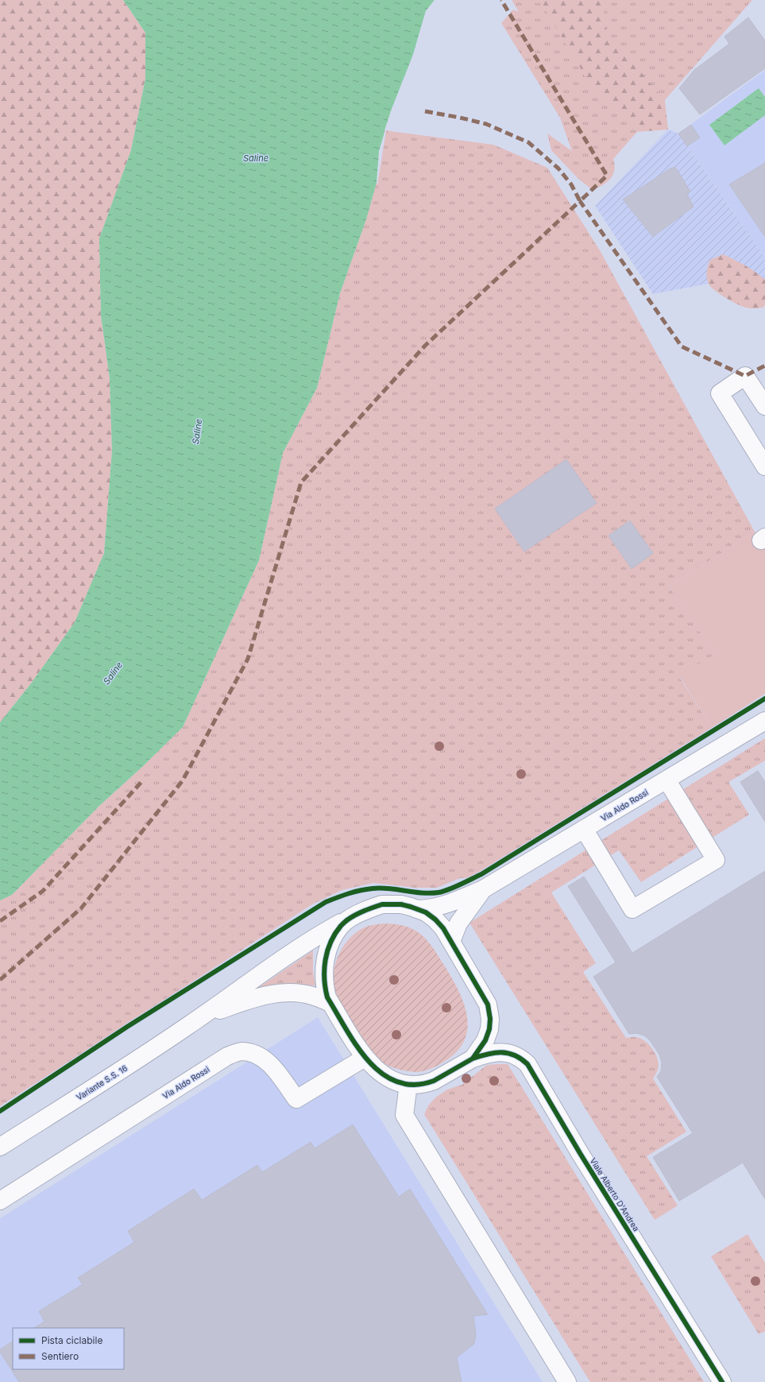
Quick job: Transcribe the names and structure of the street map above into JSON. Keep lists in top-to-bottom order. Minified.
{"streets":{"street":["Via Aldo Rossi","Variante S.S. 16","Viale Alberto D'Andrea"]},"crossings":[["Via Aldo Rossi","Variante S.S. 16"]],"water":["Saline"],"legend":["Pista ciclabile","Sentiero"]}
